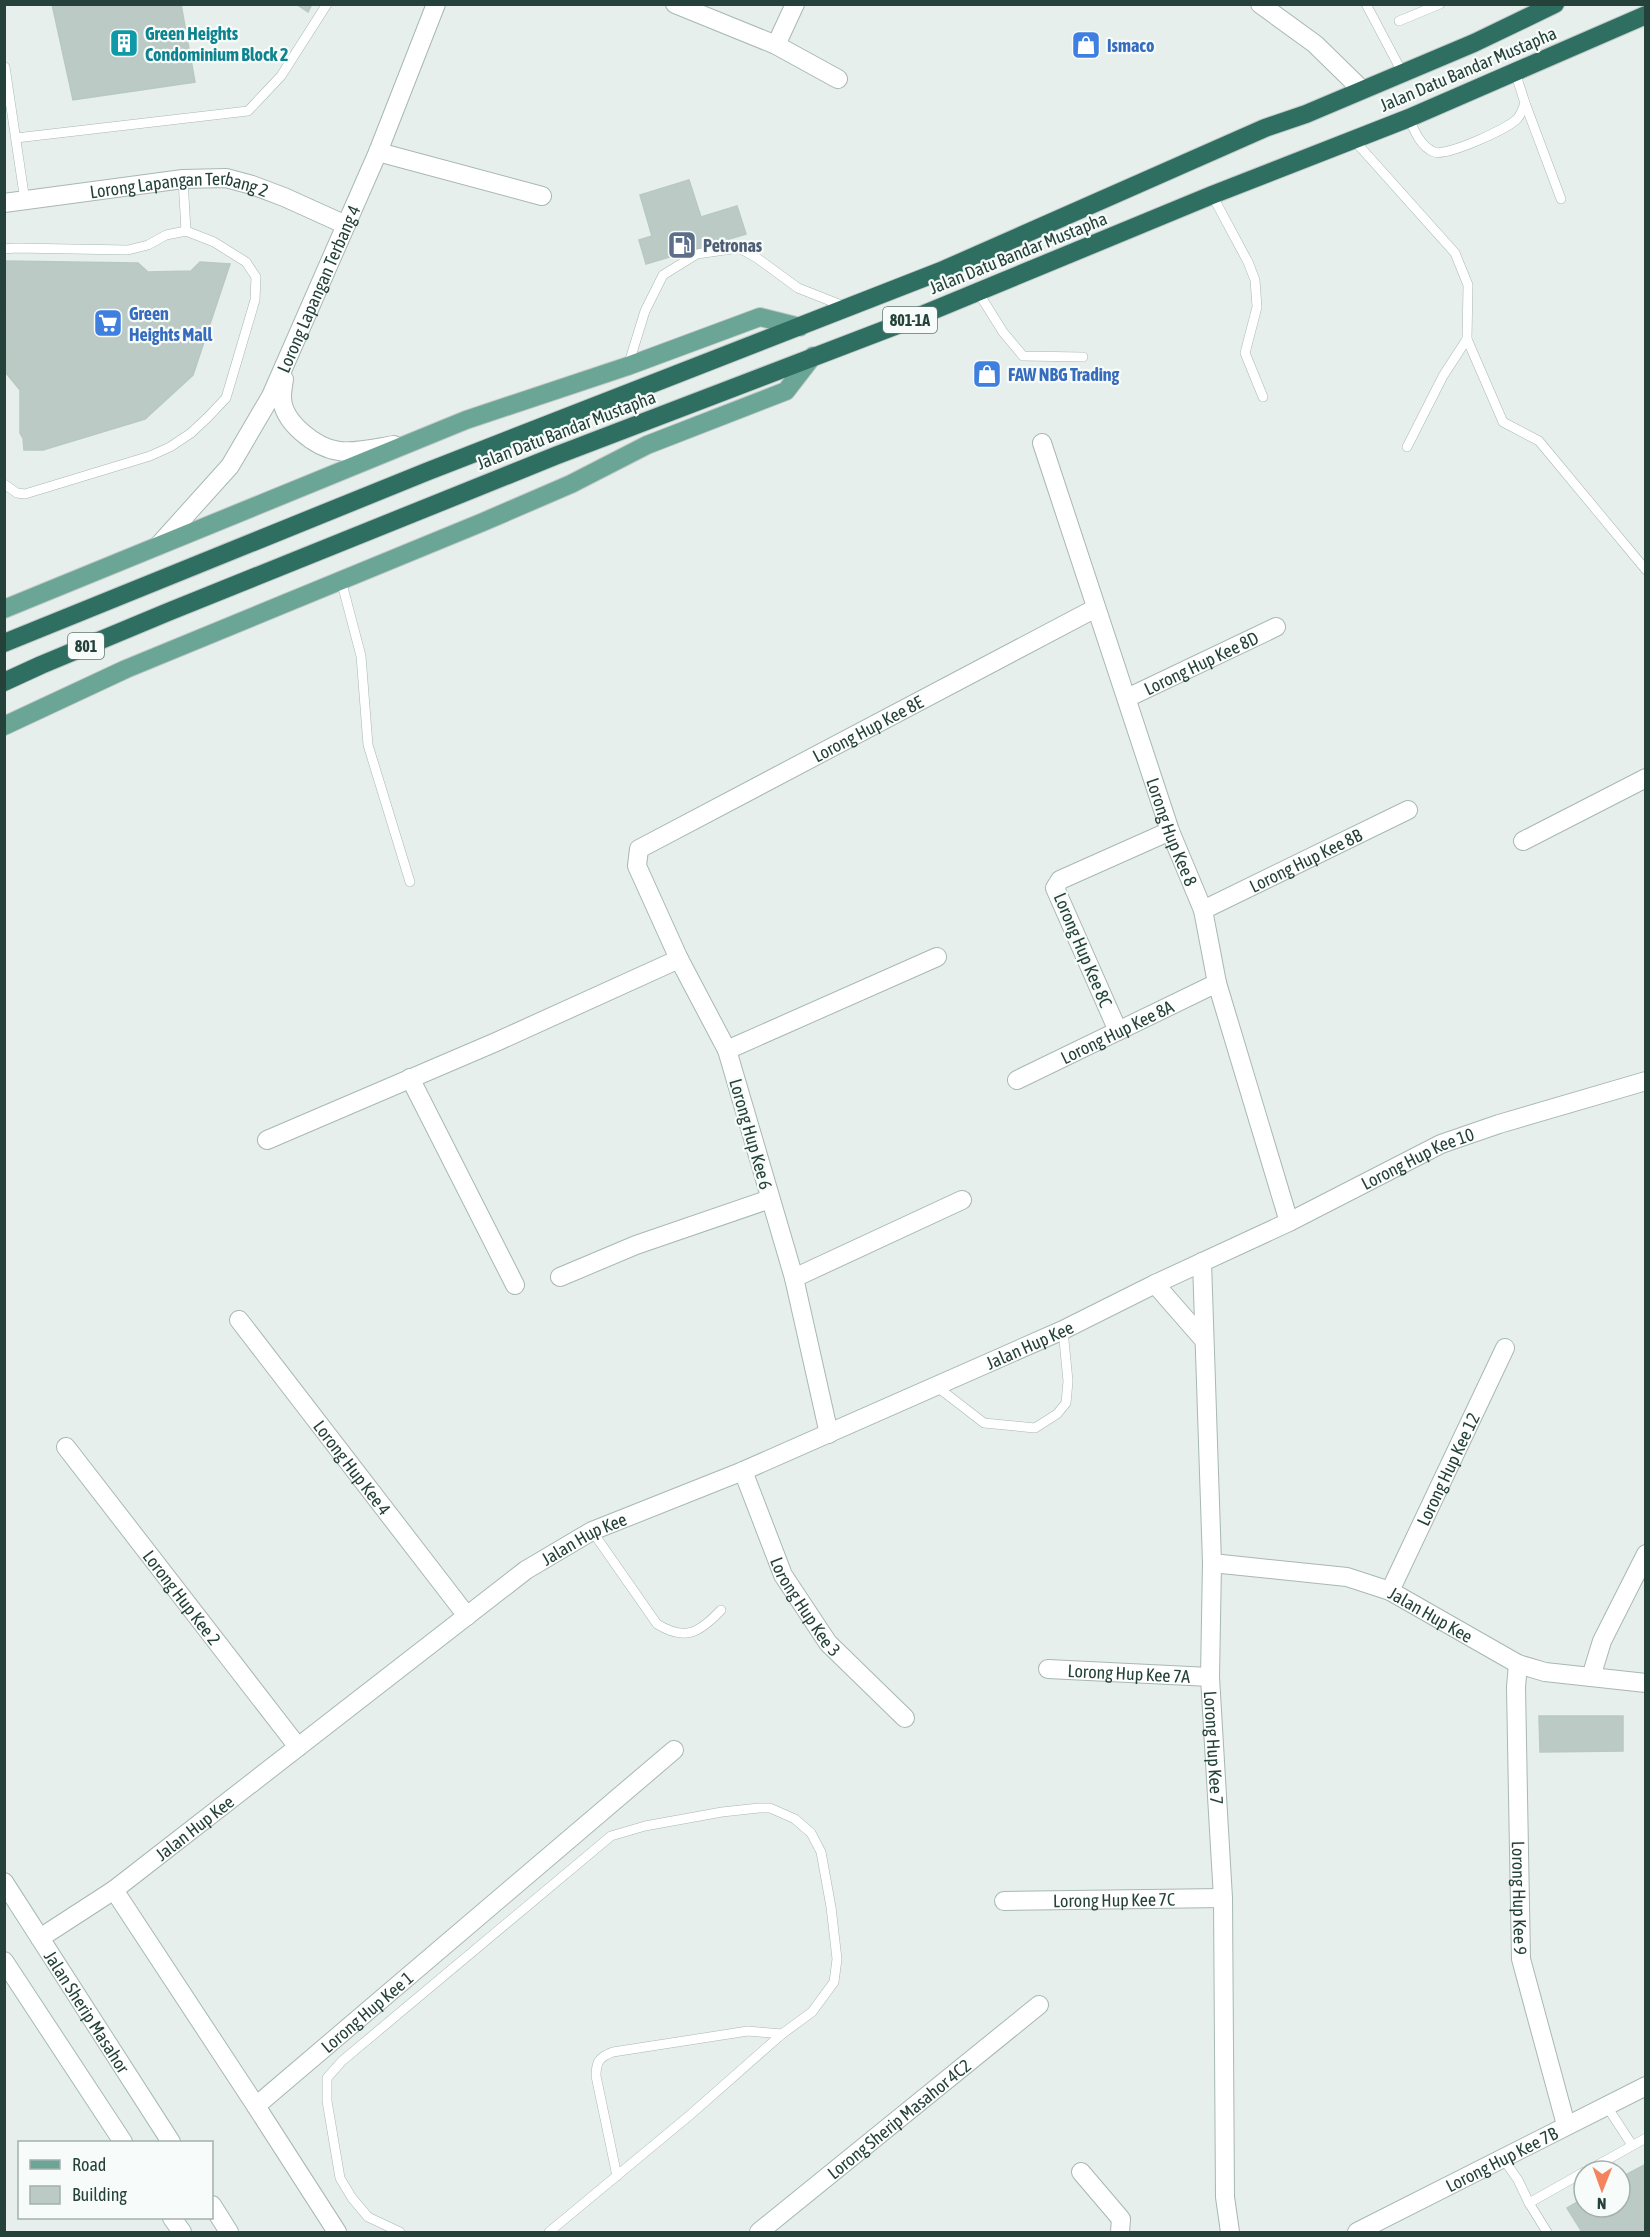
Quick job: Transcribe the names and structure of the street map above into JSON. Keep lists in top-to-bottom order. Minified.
{"streets":{"highway":["Jalan Datu Bandar Mustapha","801-1A","801"],"street":["Lorong Lapangan Terbang 2","Lorong Lapangan Terbang 4","Lorong Hup Kee 8D","Lorong Hup Kee 8E","Lorong Hup Kee 8","Lorong Hup Kee 8B","Lorong Hup Kee 8C","Lorong Hup Kee 8A","Lorong Hup Kee 6","Lorong Hup Kee 10","Jalan Hup Kee","Lorong Hup Kee 4","Lorong Hup Kee 12","Lorong Hup Kee 2","Lorong Hup Kee 3","Lorong Hup Kee 7A","Lorong Hup Kee 7","Lorong Hup Kee 9","Lorong Hup Kee 7C","Jalan Sherip Masahor","Lorong Hup Kee 1","Lorong Sherip Masahor 4C2","Lorong Hup Kee 7B"]},"crossings":[["Jalan Datu Bandar Mustapha","801"],["Lorong Lapangan Terbang 2","Lorong Lapangan Terbang 4"],["Lorong Hup Kee 8D","Lorong Hup Kee 8"],["Lorong Hup Kee 8E","Lorong Hup Kee 8"],["Lorong Hup Kee 8E","Lorong Hup Kee 6"],["Lorong Hup Kee 8","Lorong Hup Kee 8B"],["Lorong Hup Kee 8","Lorong Hup Kee 8C"],["Lorong Hup Kee 8","Lorong Hup Kee 8A"],["Lorong Hup Kee 8","Lorong Hup Kee 10"],["Lorong Hup Kee 8C","Lorong Hup Kee 8A"],["Lorong Hup Kee 6","Jalan Hup Kee"],["Lorong Hup Kee 10","Jalan Hup Kee"],["Lorong Hup Kee 10","Lorong Hup Kee 7"],["Jalan Hup Kee","Lorong Hup Kee 4"],["Jalan Hup Kee","Lorong Hup Kee 12"],["Jalan Hup Kee","Lorong Hup Kee 2"],["Jalan Hup Kee","Lorong Hup Kee 3"],["Jalan Hup Kee","Lorong Hup Kee 7"],["Jalan Hup Kee","Lorong Hup Kee 9"],["Jalan Hup Kee","Jalan Sherip Masahor"],["Lorong Hup Kee 7A","Lorong Hup Kee 7"],["Lorong Hup Kee 7","Lorong Hup Kee 7C"],["Lorong Hup Kee 9","Lorong Hup Kee 7B"]],"places":{"building":["Green Heights Condominium Block 2"],"shop":["Ismaco","FAW NBG Trading"],"fuel station":["Petronas"],"supermarket":["Green Heights Mall"]},"legend":["Road","Building"],"north":"bottom"}
